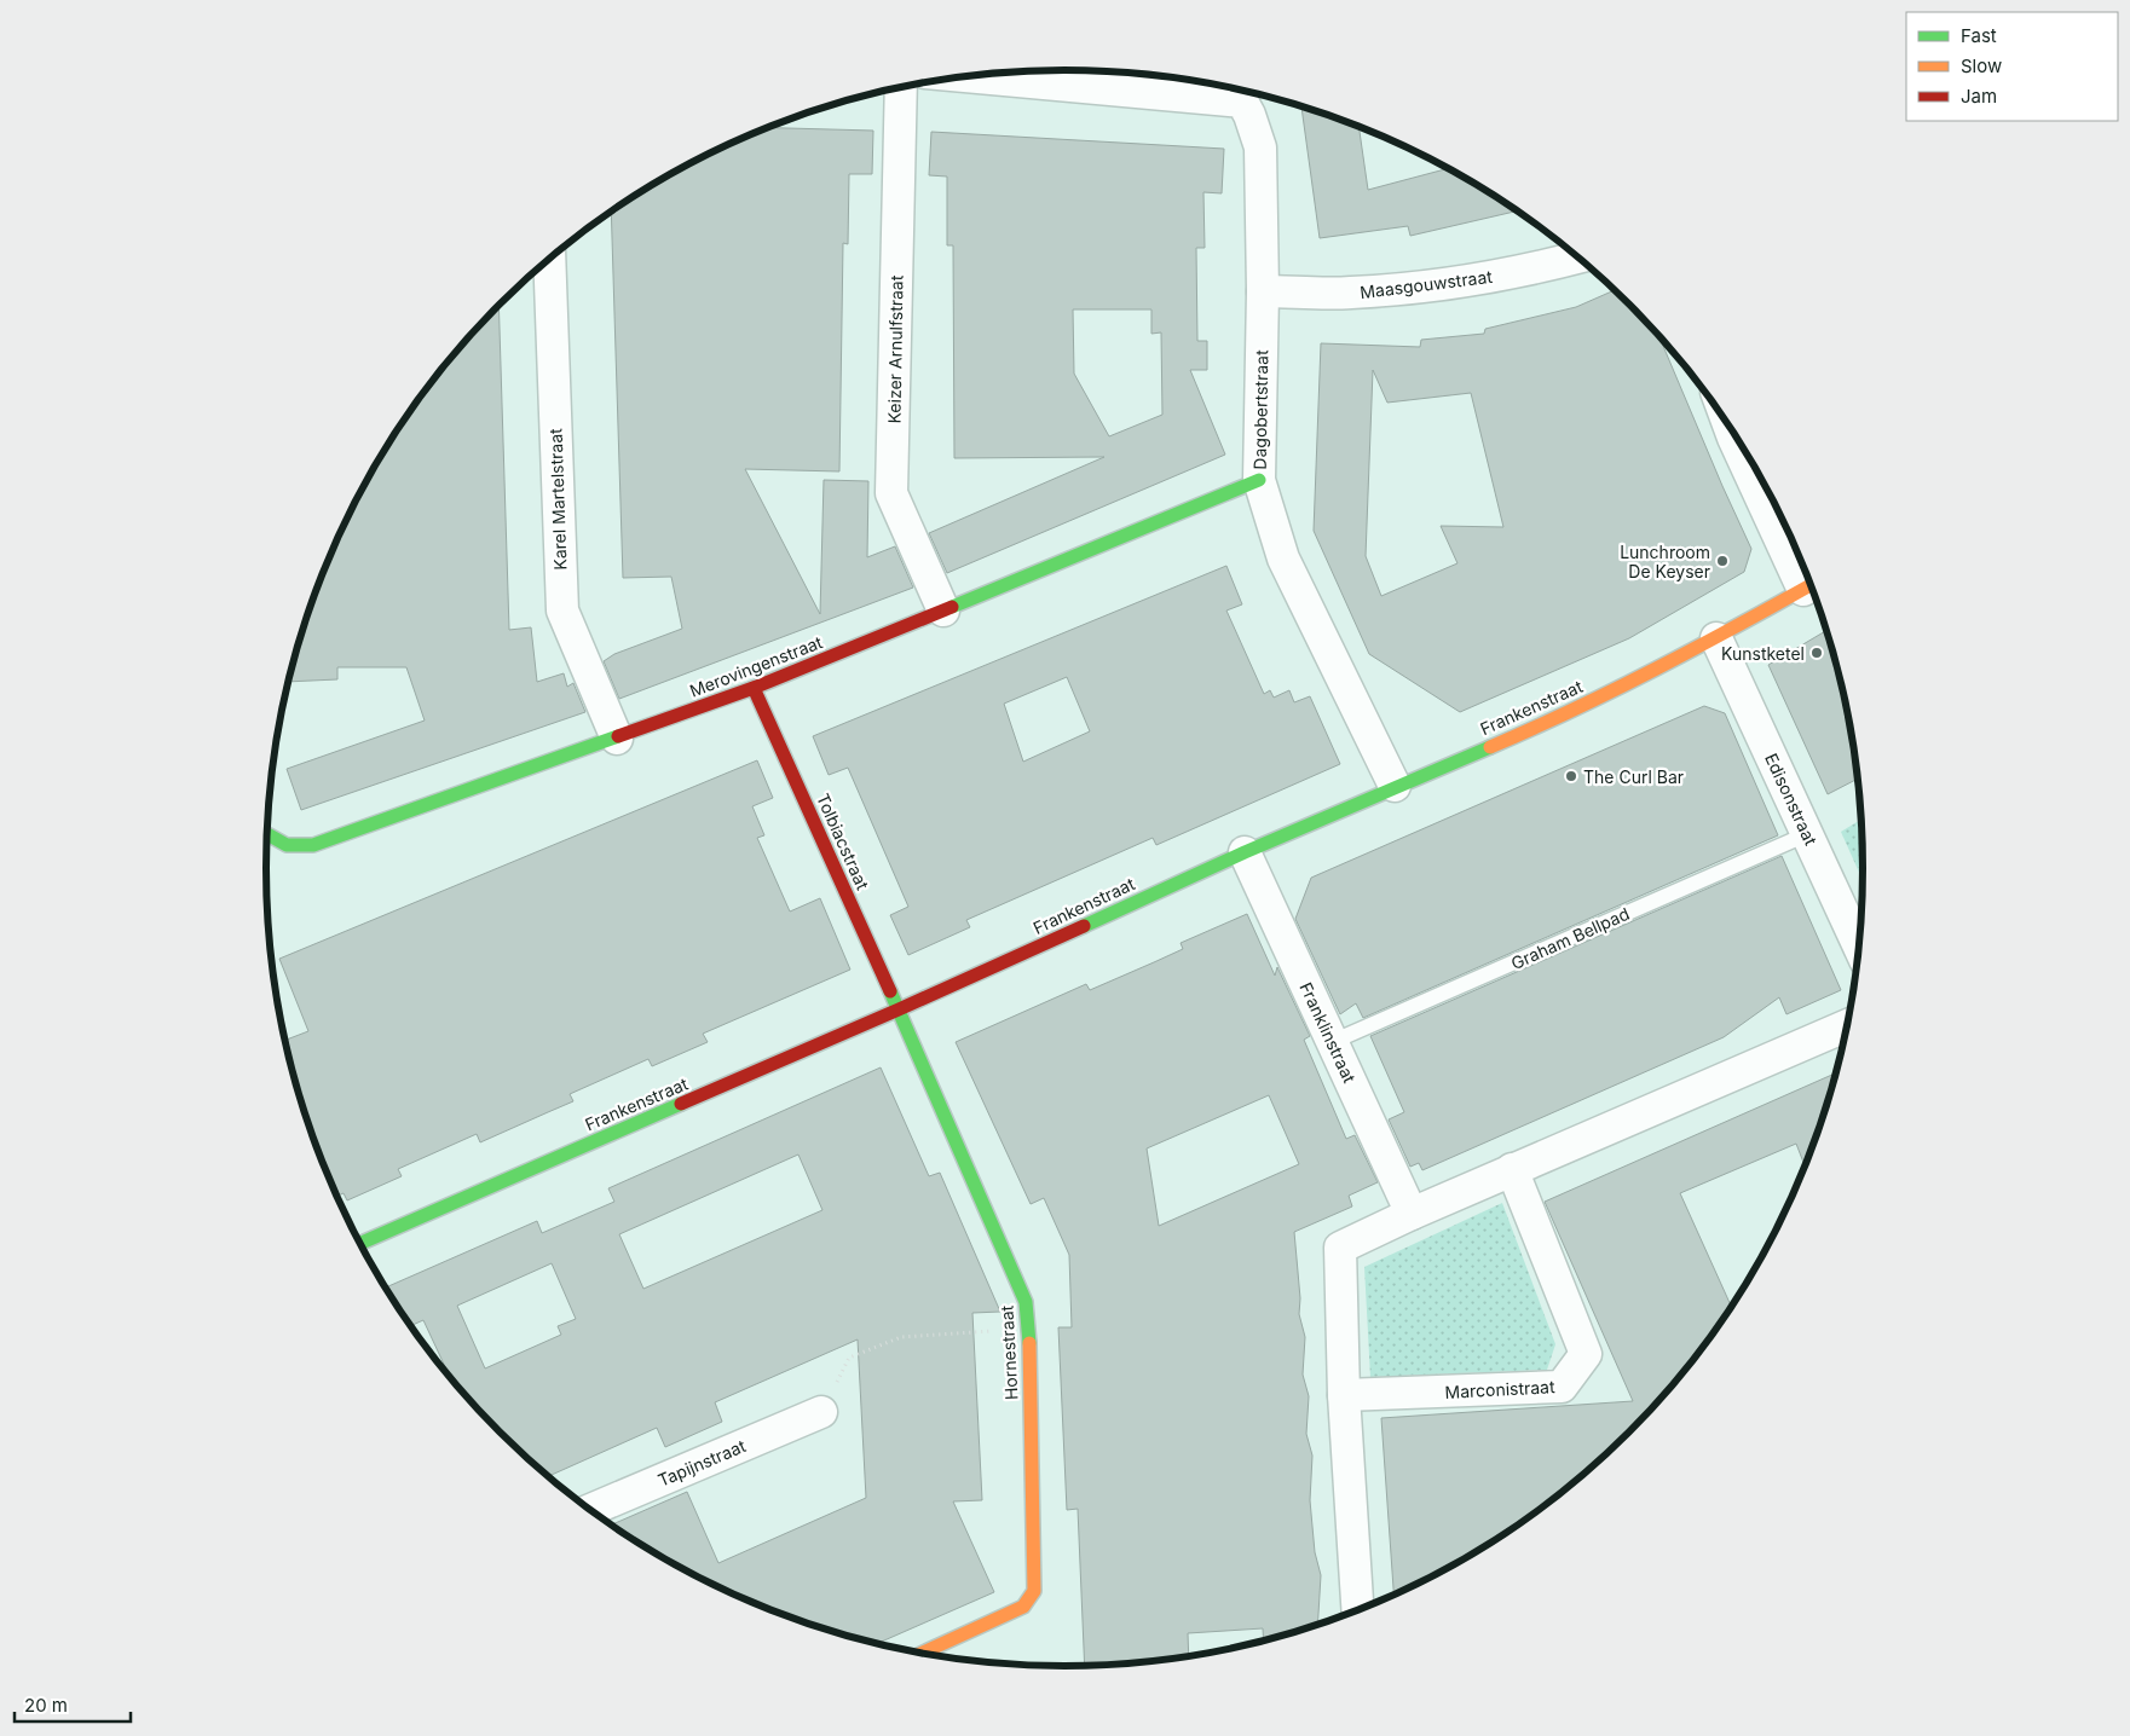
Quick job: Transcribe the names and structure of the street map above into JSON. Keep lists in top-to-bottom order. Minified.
{"streets":{"street":["Maasgouwstraat","Keizer Arnulfstraat","Dagobertstraat","Karel Martelstraat","Merovingenstraat","Frankenstraat","Edisonstraat","Tolbiacstraat","Franklinstraat","Hornestraat","Marconistraat","Tapijnstraat"],"lane":["Graham Bellpad"]},"crossings":[["Maasgouwstraat","Dagobertstraat"],["Keizer Arnulfstraat","Merovingenstraat"],["Dagobertstraat","Merovingenstraat"],["Dagobertstraat","Frankenstraat"],["Karel Martelstraat","Merovingenstraat"],["Merovingenstraat","Tolbiacstraat"],["Frankenstraat","Edisonstraat"],["Frankenstraat","Tolbiacstraat"],["Frankenstraat","Franklinstraat"],["Frankenstraat","Hornestraat"],["Edisonstraat","Graham Bellpad"],["Tolbiacstraat","Hornestraat"],["Graham Bellpad","Franklinstraat"]],"places":["Lunchroom De Keyser","Kunstketel","The Curl Bar"],"legend":["Fast","Slow","Jam"],"scale_bar":"20 m"}
